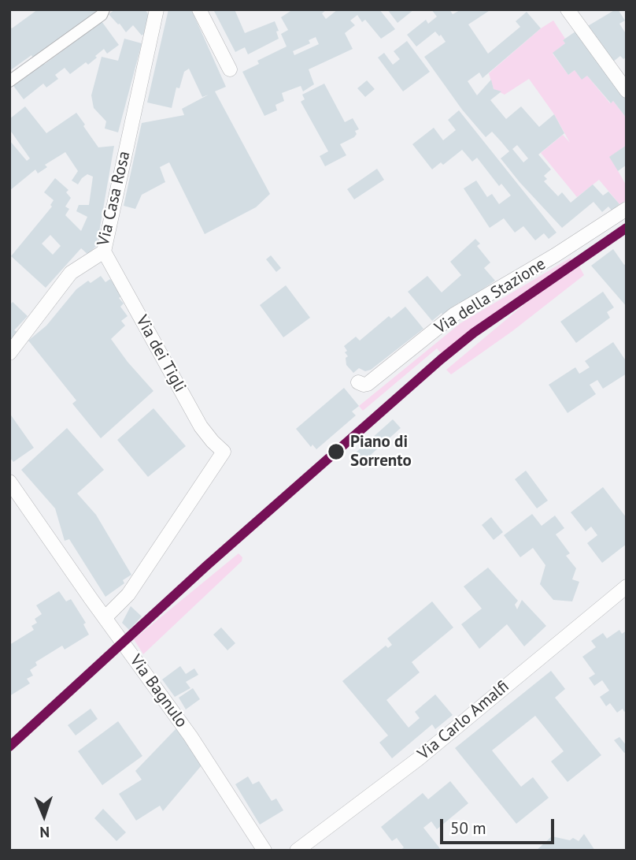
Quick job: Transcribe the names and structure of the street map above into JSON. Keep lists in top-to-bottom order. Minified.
{"streets":{"street":["Via Casa Rosa","Via della Stazione","Via dei Tigli","Via Bagnulo","Via Carlo Amalfi"]},"crossings":[["Via Casa Rosa","Via dei Tigli"],["Via dei Tigli","Via Bagnulo"]],"places":["Piano di Sorrento"],"scale_bar":"50 m","north":"bottom"}
